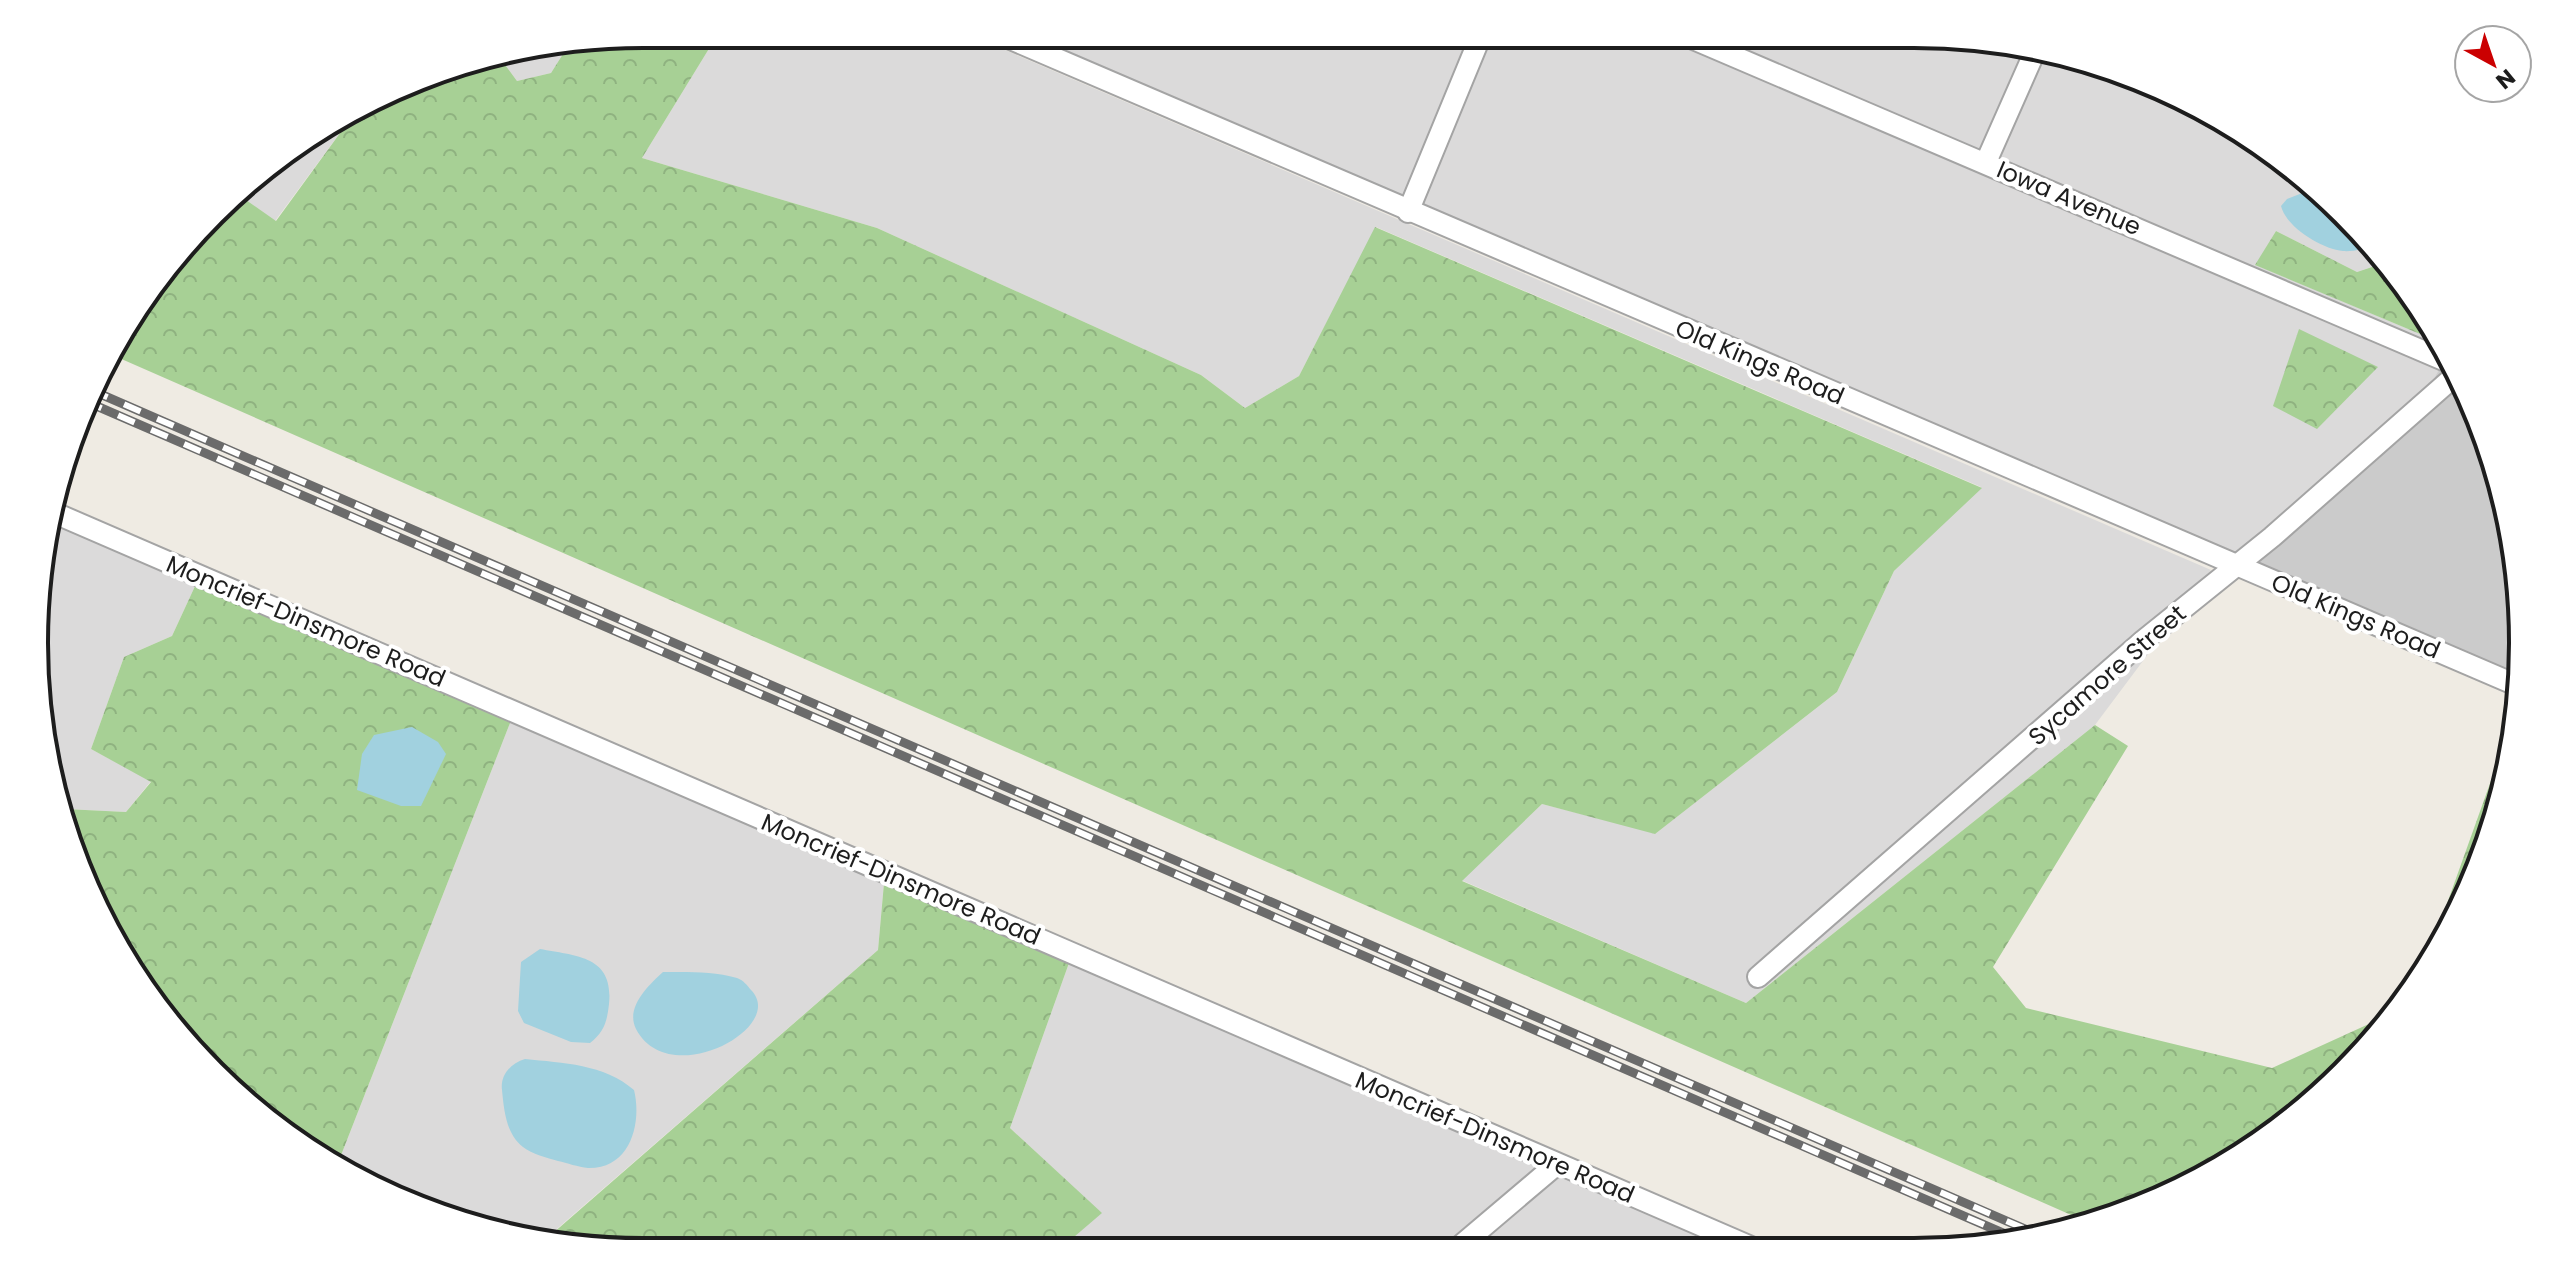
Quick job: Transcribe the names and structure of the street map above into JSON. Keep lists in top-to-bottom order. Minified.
{"streets":{"street":["Iowa Avenue","Old Kings Road","Moncrief-Dinsmore Road","Sycamore Street"]},"crossings":[["Old Kings Road","Sycamore Street"]],"north":"bottom right"}
